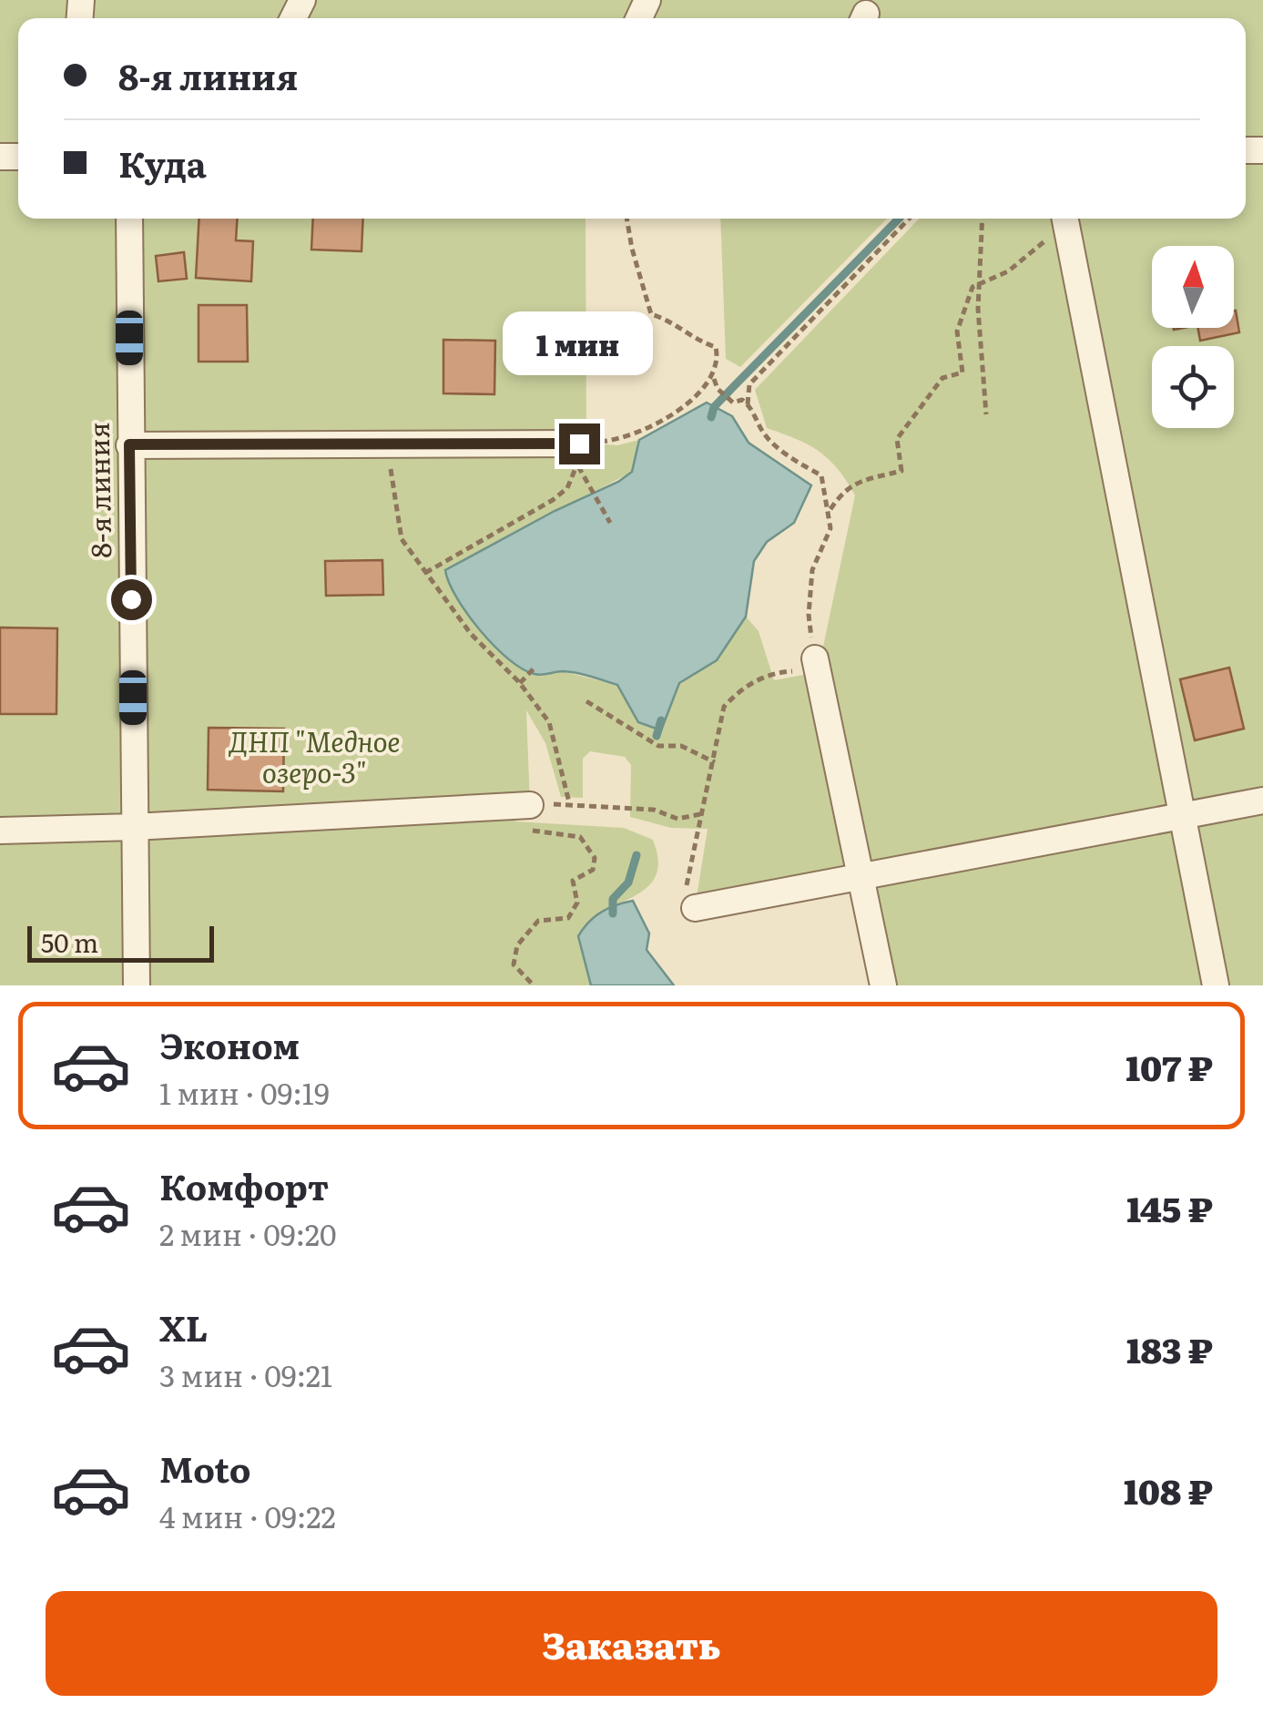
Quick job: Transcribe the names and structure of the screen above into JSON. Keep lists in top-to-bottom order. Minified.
{"streets":{"street":["8-я линия"]},"parks":["ДНП \"Медное озеро-3\""],"scale_bar":"50 m","north":"top","page":{"banner":["8-я линия","Куда"],"bubble":"1 мин","scale":"50 m","list":[{"name":"Эконом","note":"1 мин · 09:19","value":"107 ₽"},{"name":"Комфорт","note":"2 мин · 09:20","value":"145 ₽"},{"name":"XL","note":"3 мин · 09:21","value":"183 ₽"},{"name":"Moto","note":"4 мин · 09:22","value":"108 ₽"}],"buttons":"Заказать"}}
